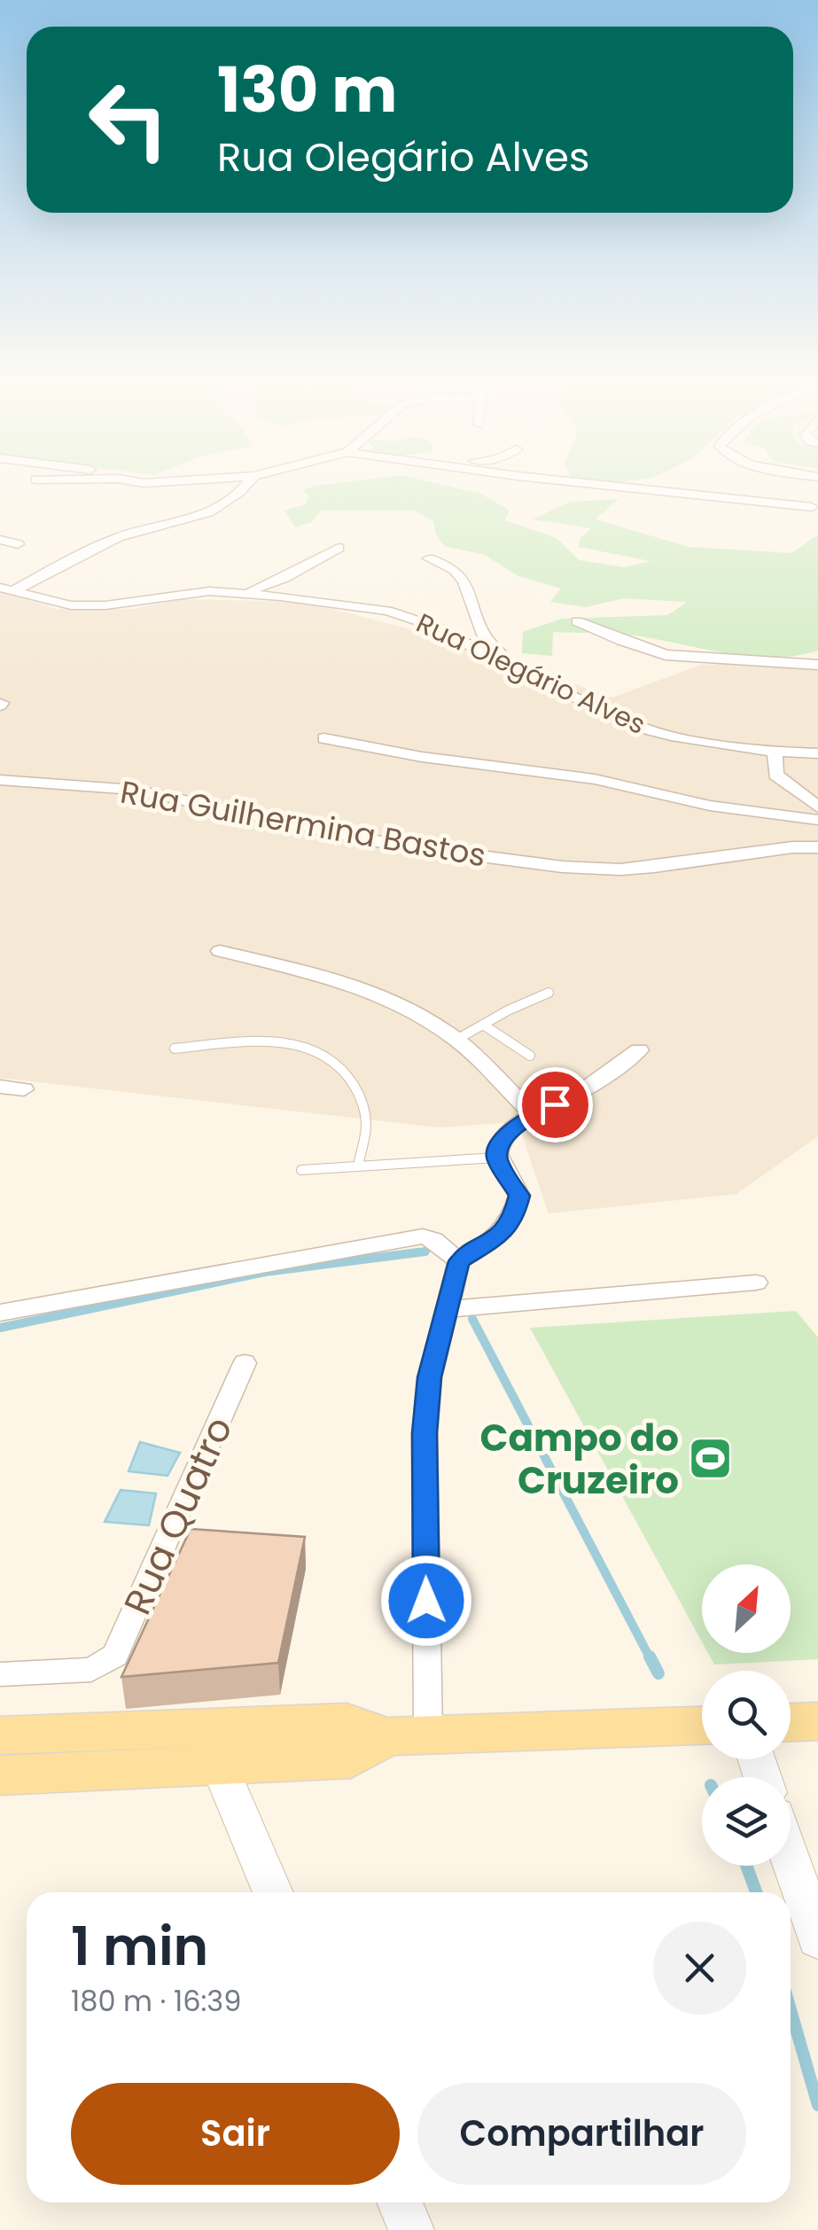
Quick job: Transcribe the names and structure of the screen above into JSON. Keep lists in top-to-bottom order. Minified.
{"streets":{"street":["Rua Olegário Alves","Rua Guilhermina Bastos","Rua Quatro"]},"places":{"sports":["Campo do Cruzeiro"]},"north":"top right","page":{"turn":["130 m","Rua Olegário Alves"],"heading":["1 min","180 m · 16:39"],"buttons":["Sair","Compartilhar"]}}
